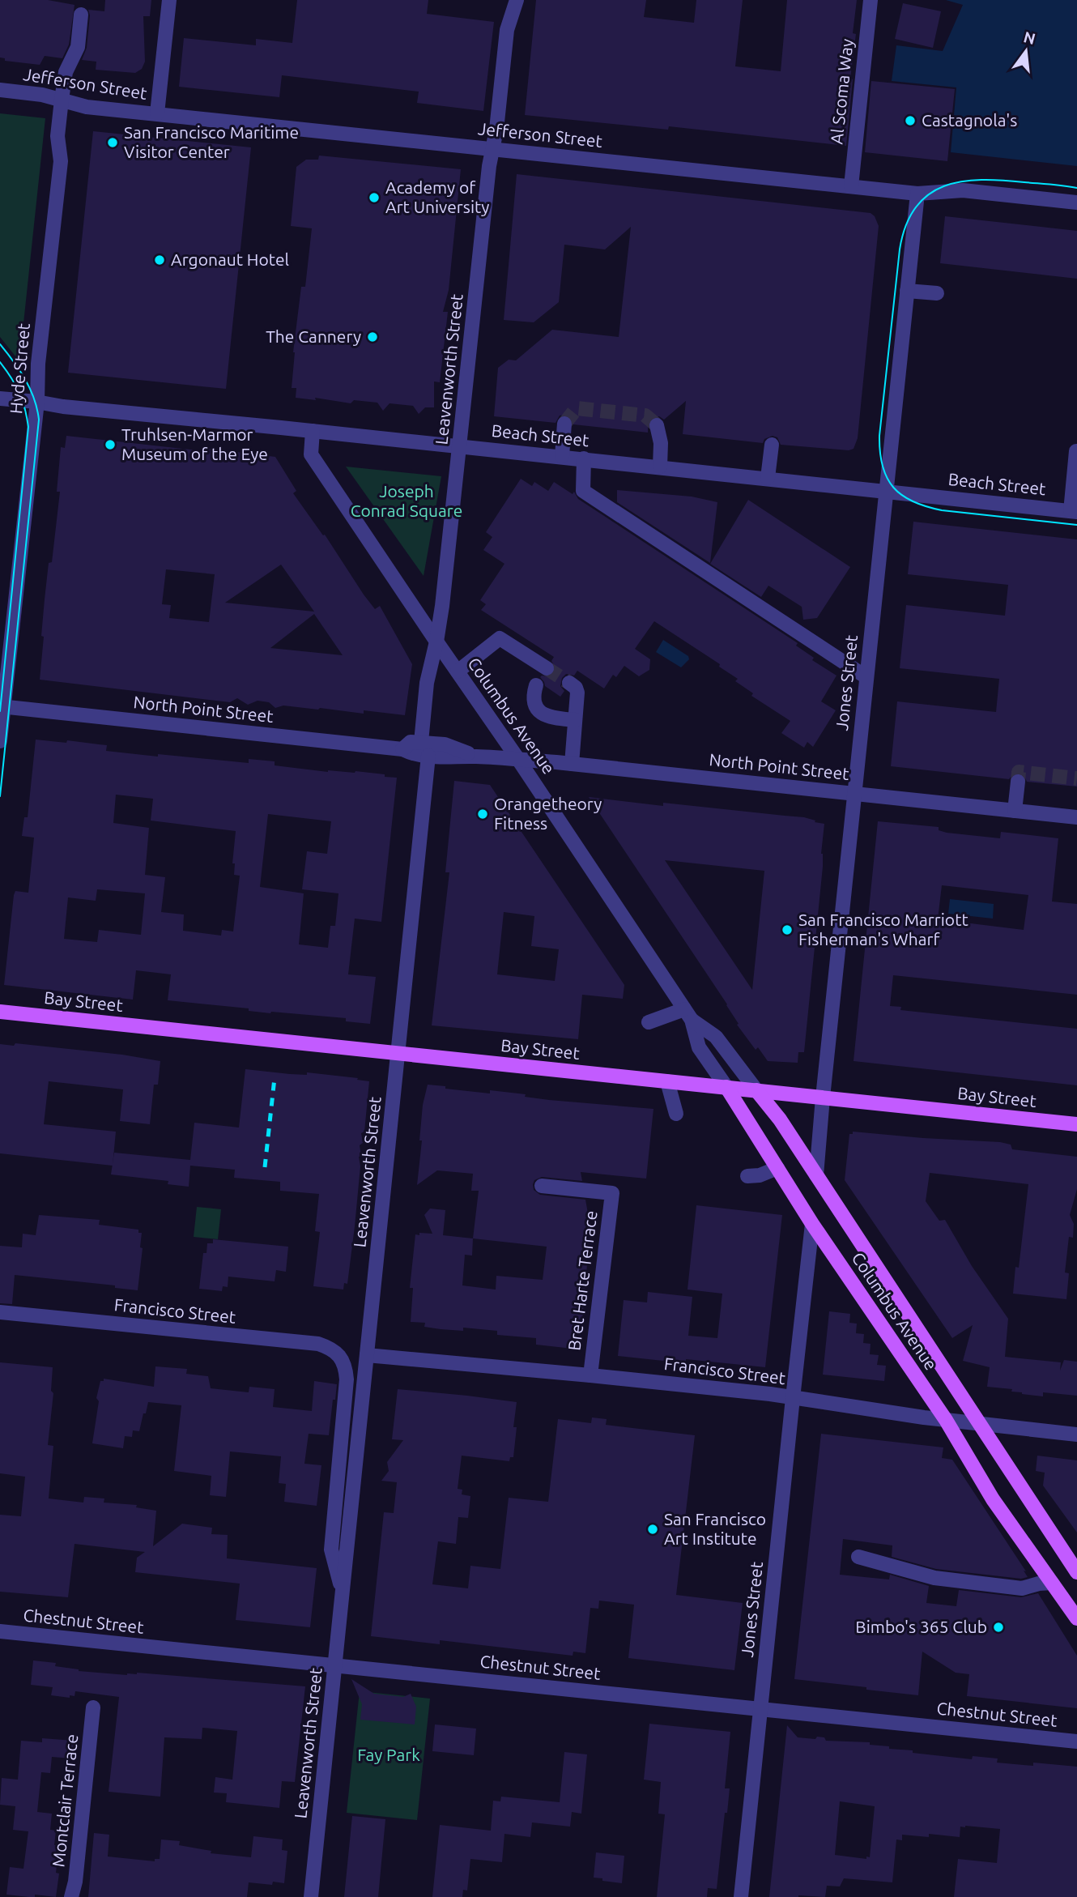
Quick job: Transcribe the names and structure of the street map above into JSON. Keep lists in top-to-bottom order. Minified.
{"streets":{"main road":["Columbus Avenue","Bay Street"],"street":["Jefferson Street","Al Scoma Way","Hyde Street","Leavenworth Street","Beach Street","Jones Street","North Point Street","Bret Harte Terrace","Francisco Street","Chestnut Street","Montclair Terrace"]},"crossings":[["Jefferson Street","Al Scoma Way"],["Jefferson Street","Hyde Street"],["Jefferson Street","Leavenworth Street"],["Jefferson Street","Jones Street"],["Hyde Street","Beach Street"],["Hyde Street","North Point Street"],["Leavenworth Street","Beach Street"],["Leavenworth Street","North Point Street"],["Leavenworth Street","Columbus Avenue"],["Leavenworth Street","Bay Street"],["Leavenworth Street","Francisco Street"],["Leavenworth Street","Chestnut Street"],["Beach Street","Jones Street"],["Beach Street","Columbus Avenue"],["Jones Street","North Point Street"],["Jones Street","Columbus Avenue"],["Jones Street","Bay Street"],["Jones Street","Francisco Street"],["Jones Street","Chestnut Street"],["North Point Street","Columbus Avenue"],["Columbus Avenue","Bay Street"],["Columbus Avenue","Francisco Street"],["Bret Harte Terrace","Francisco Street"]],"parks":["Joseph Conrad Square","Fay Park"],"places":["Castagnola's","San Francisco Maritime Visitor Center","Academy of Art University","Argonaut Hotel","The Cannery","Truhlsen-Marmor Museum of the Eye","Orangetheory Fitness","San Francisco Marriott Fisherman's Wharf","San Francisco Art Institute","Bimbo's 365 Club"],"north":"top"}
